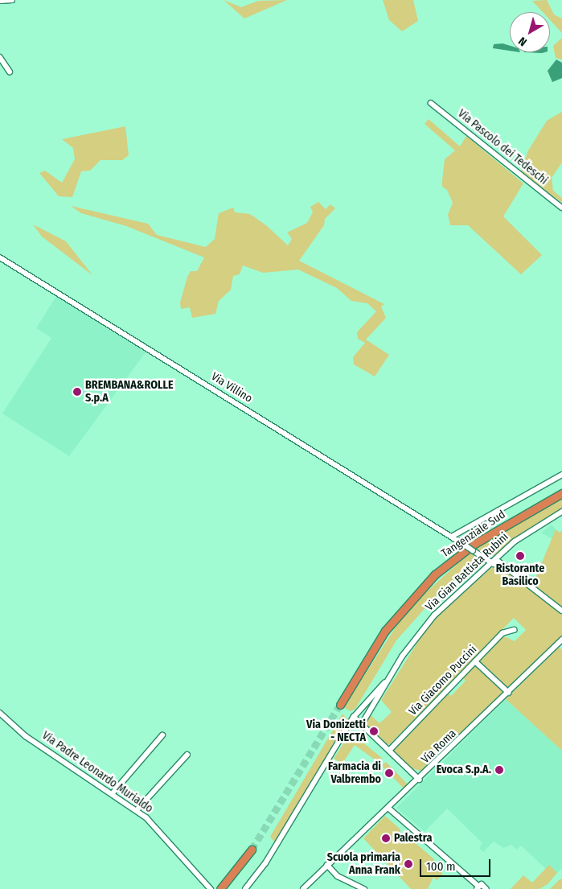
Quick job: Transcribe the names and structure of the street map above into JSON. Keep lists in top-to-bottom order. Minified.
{"streets":{"highway":["Tangenziale Sud"],"street":["Via Pascolo dei Tedeschi","Via Villino","Via Gian Battista Rubini","Via Giacomo Puccini","Via Roma","Via Padre Leonardo Murialdo"]},"crossings":[["Via Villino","Via Gian Battista Rubini"]],"places":["BREMBANA&ROLLE S.p.A","Ristorante Basilico","Via Donizetti - NECTA","Evoca S.p.A.","Farmacia di Valbrembo","Palestra","Scuola primaria Anna Frank"],"scale_bar":"100 m","north":"bottom left"}
